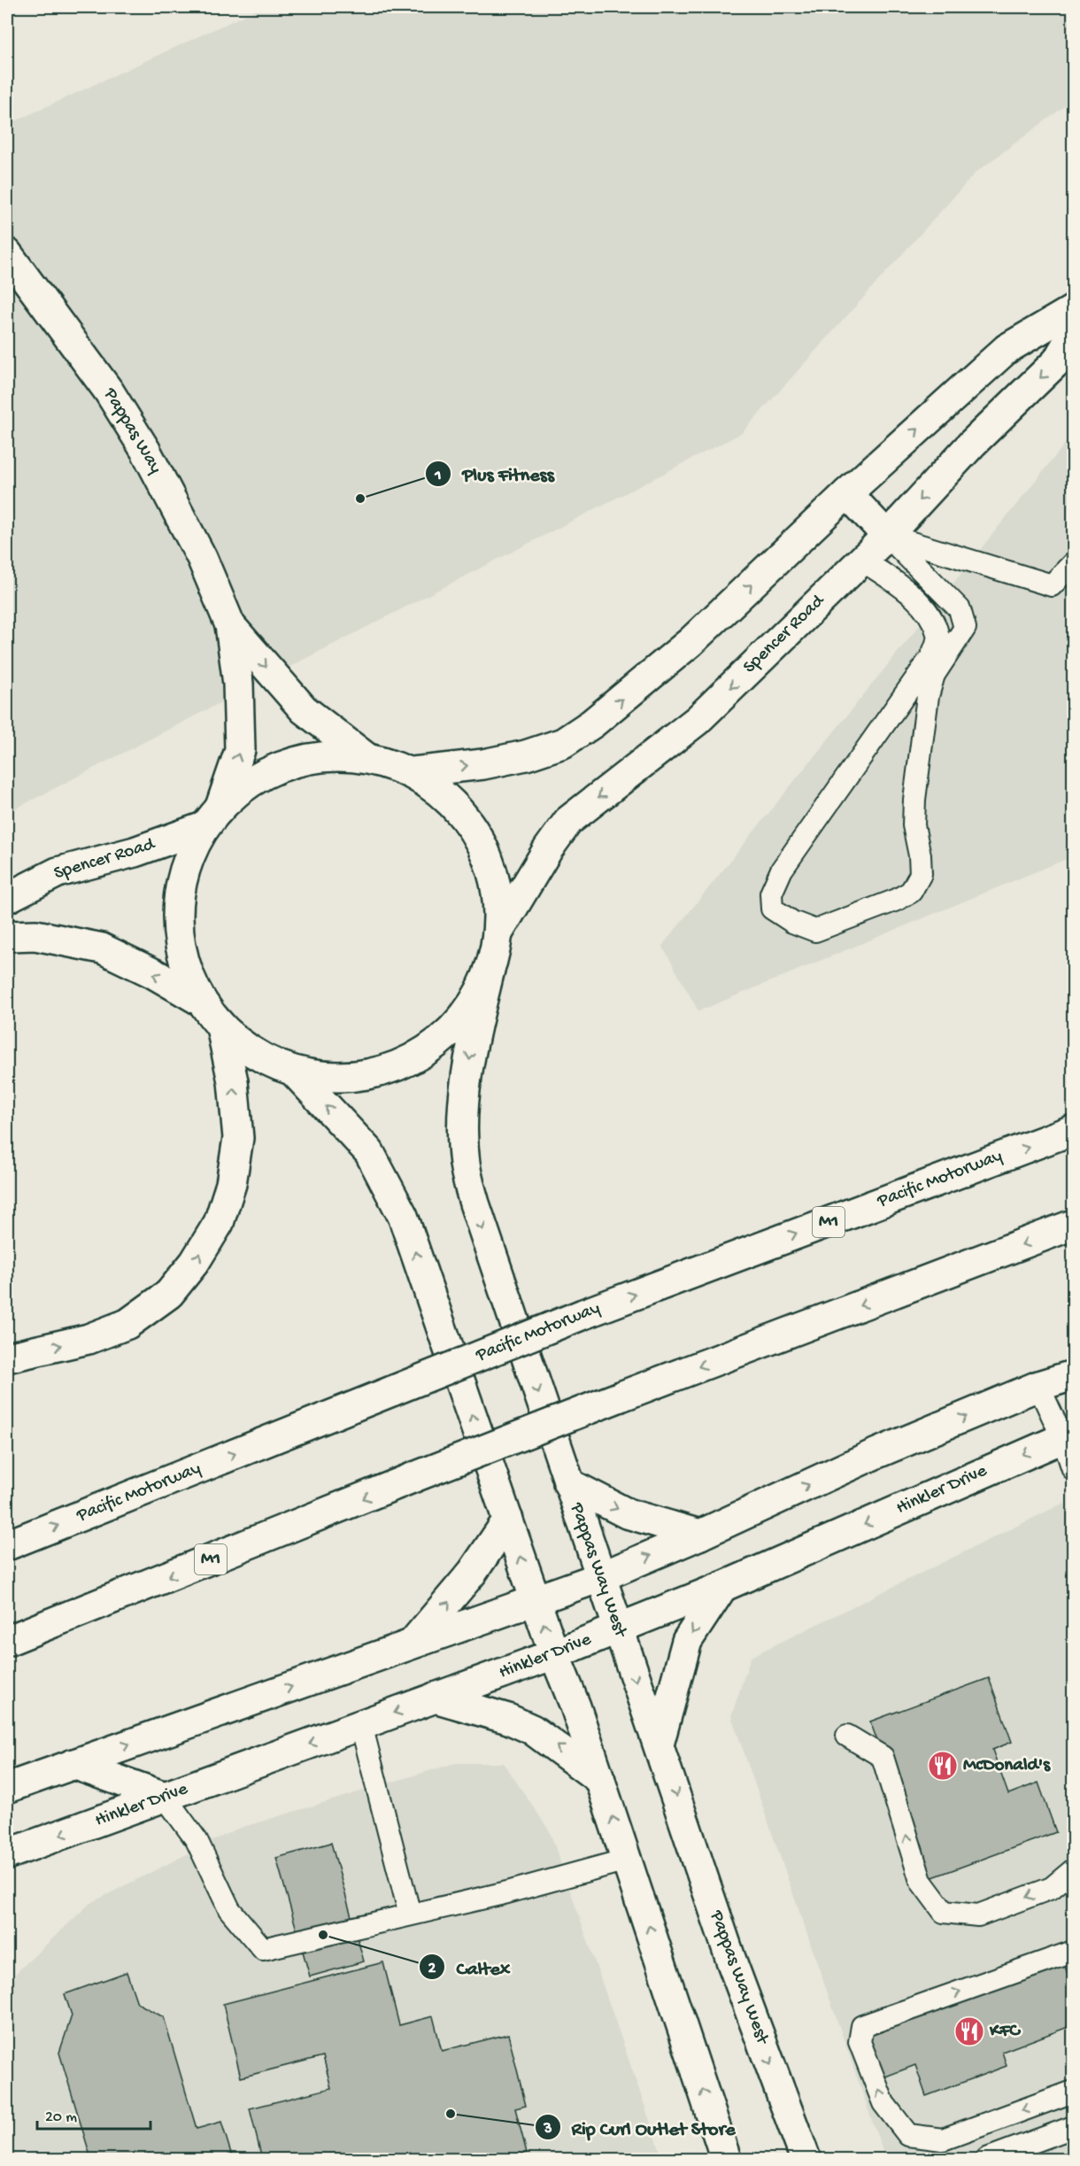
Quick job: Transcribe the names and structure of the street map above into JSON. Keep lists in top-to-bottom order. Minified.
{"streets":{"main road":["Pappas Way","Spencer Road","Pacific Motorway","M1","Hinkler Drive","Pappas Way West"]},"crossings":[["Pappas Way","Spencer Road"],["Hinkler Drive","Pappas Way West"]],"places":{"other":["Plus Fitness","Caltex","Rip Curl Outlet Store"],"restaurant":["McDonald's","KFC"]},"scale_bar":"20 m"}
